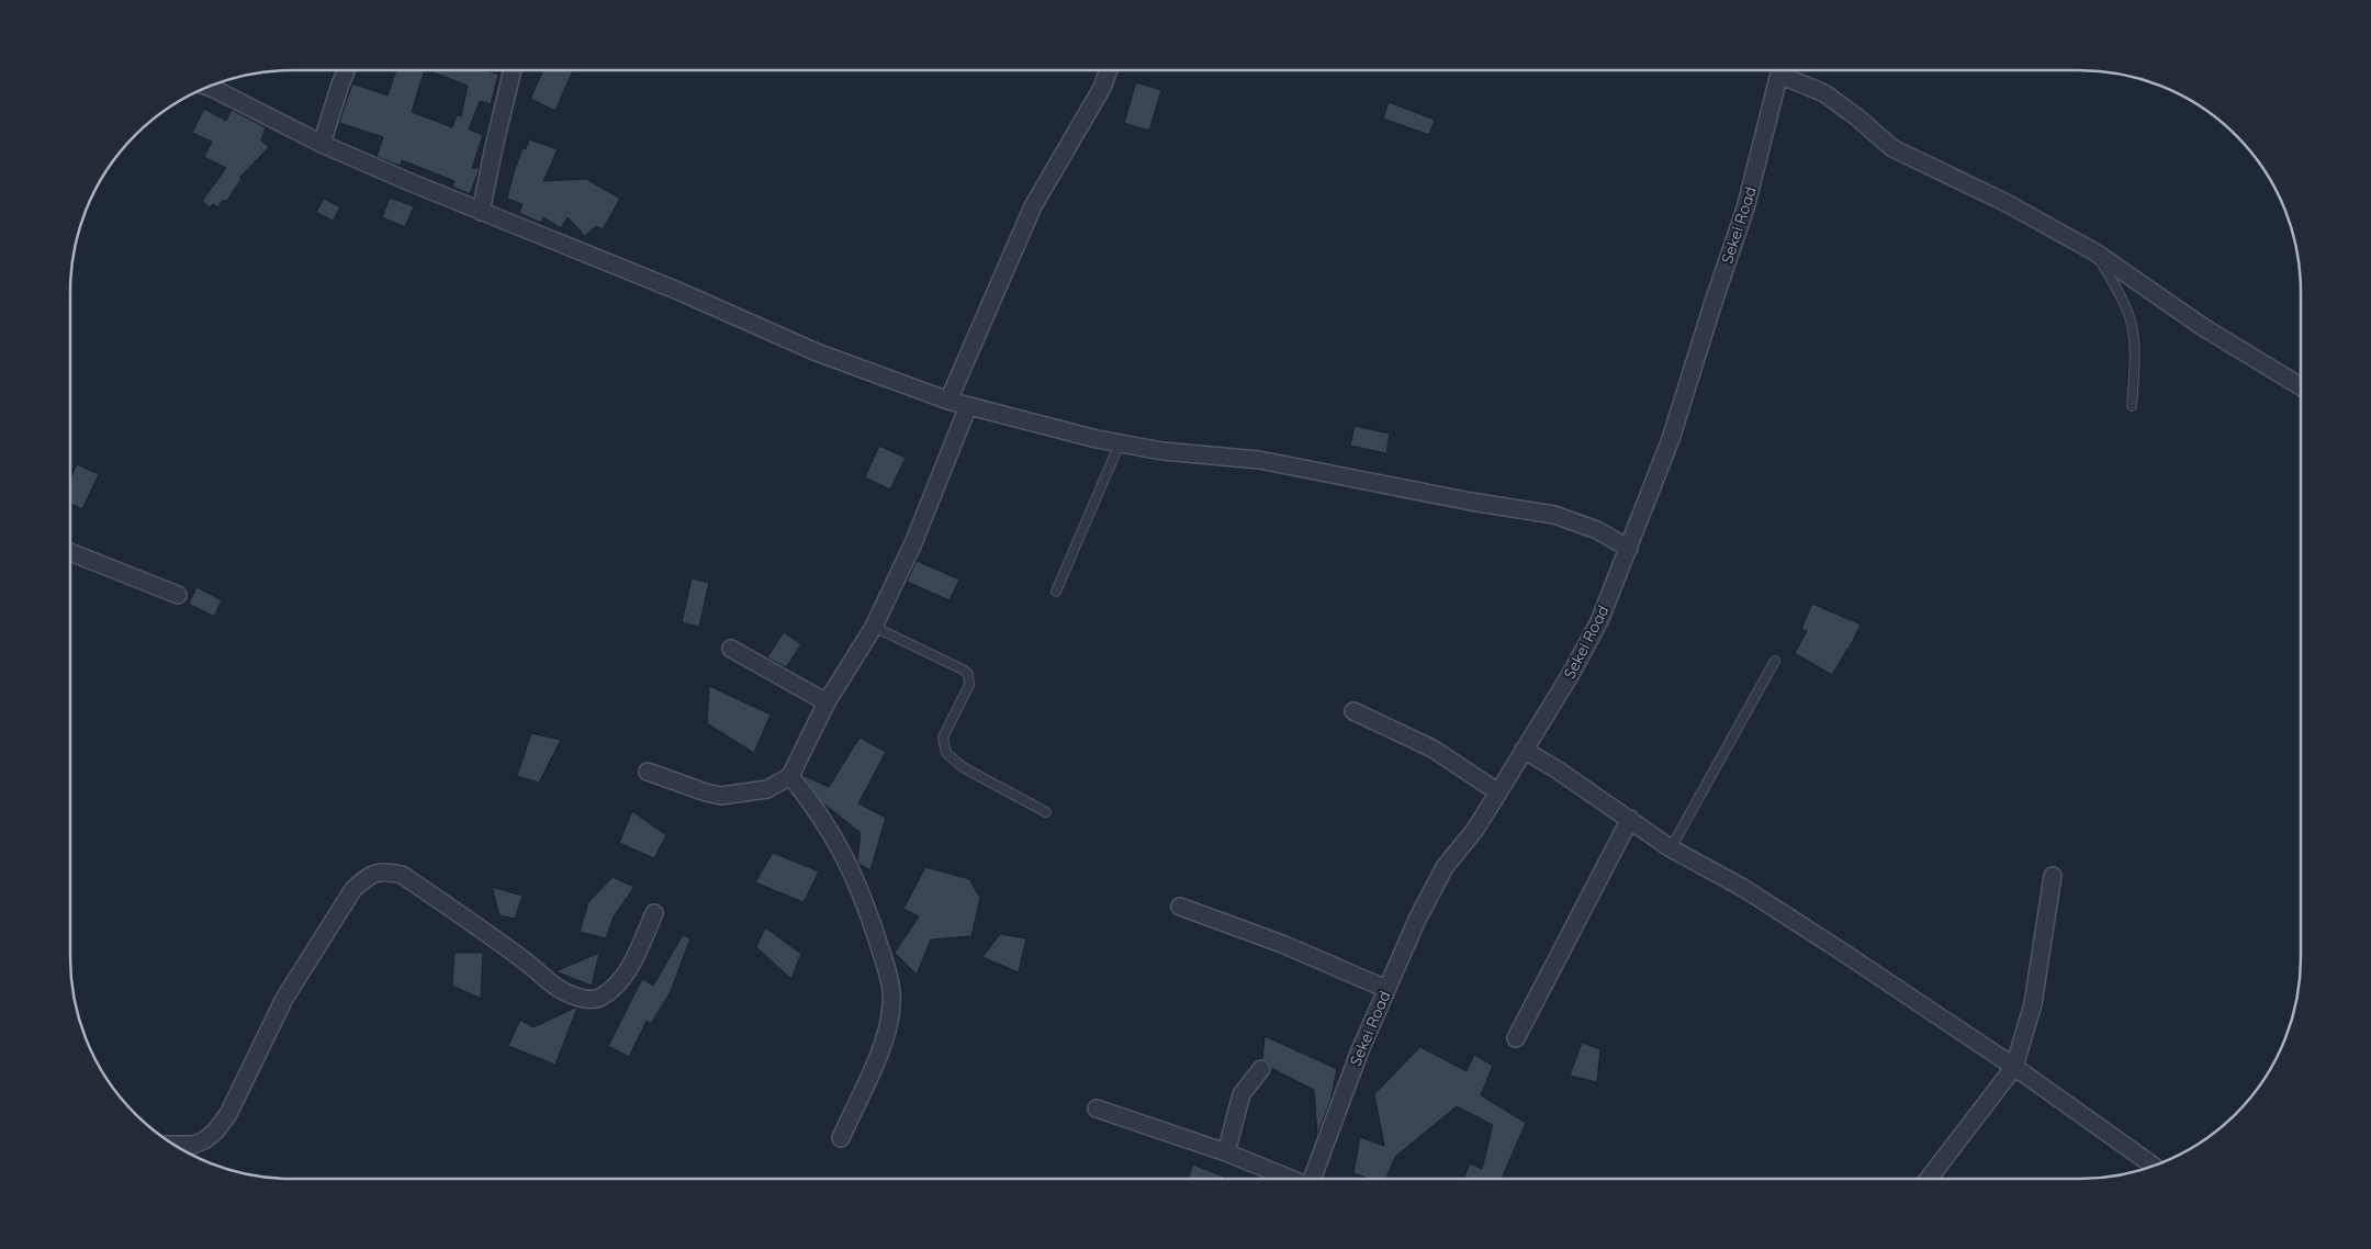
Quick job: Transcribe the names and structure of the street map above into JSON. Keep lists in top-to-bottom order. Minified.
{"streets":{"street":["Sekei Road"]}}
